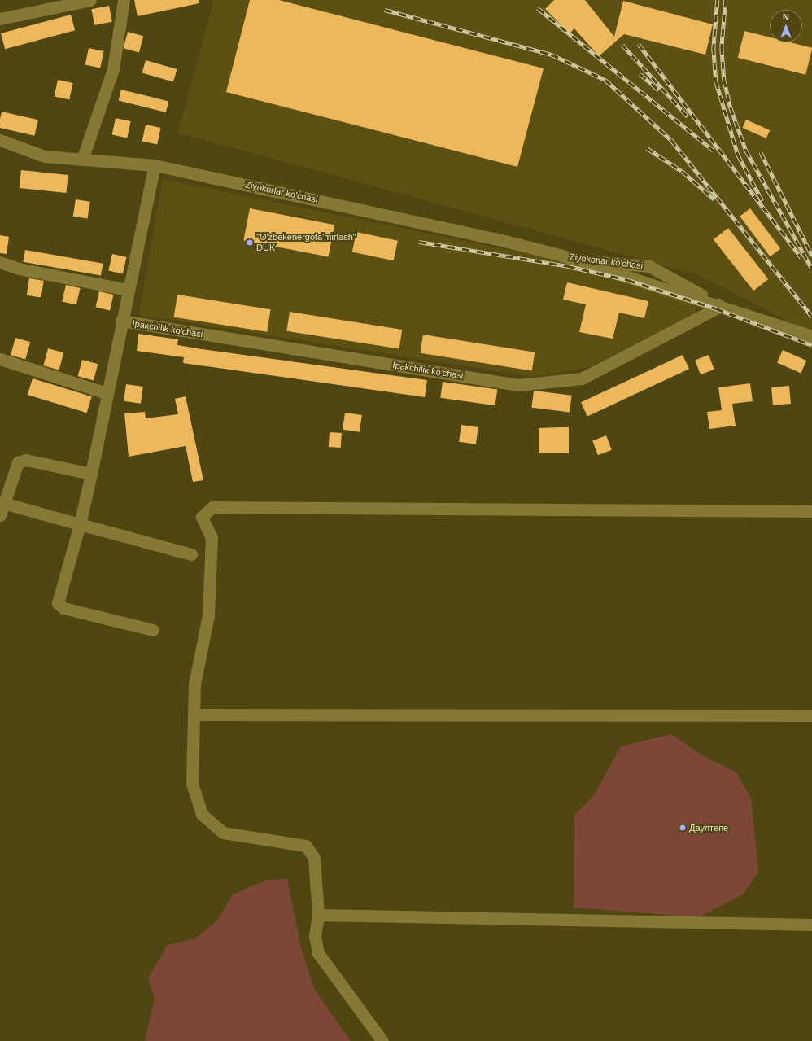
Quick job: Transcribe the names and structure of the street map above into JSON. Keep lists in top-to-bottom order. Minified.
{"streets":{"street":["Ziyokorlar ko'chasi","Ipakchilik ko'chasi"]},"crossings":[["Ziyokorlar ko'chasi","Ipakchilik ko'chasi"]],"places":["\"O'zbekenergota'mirlash\" DUK","Даултепе"],"north":"top"}
